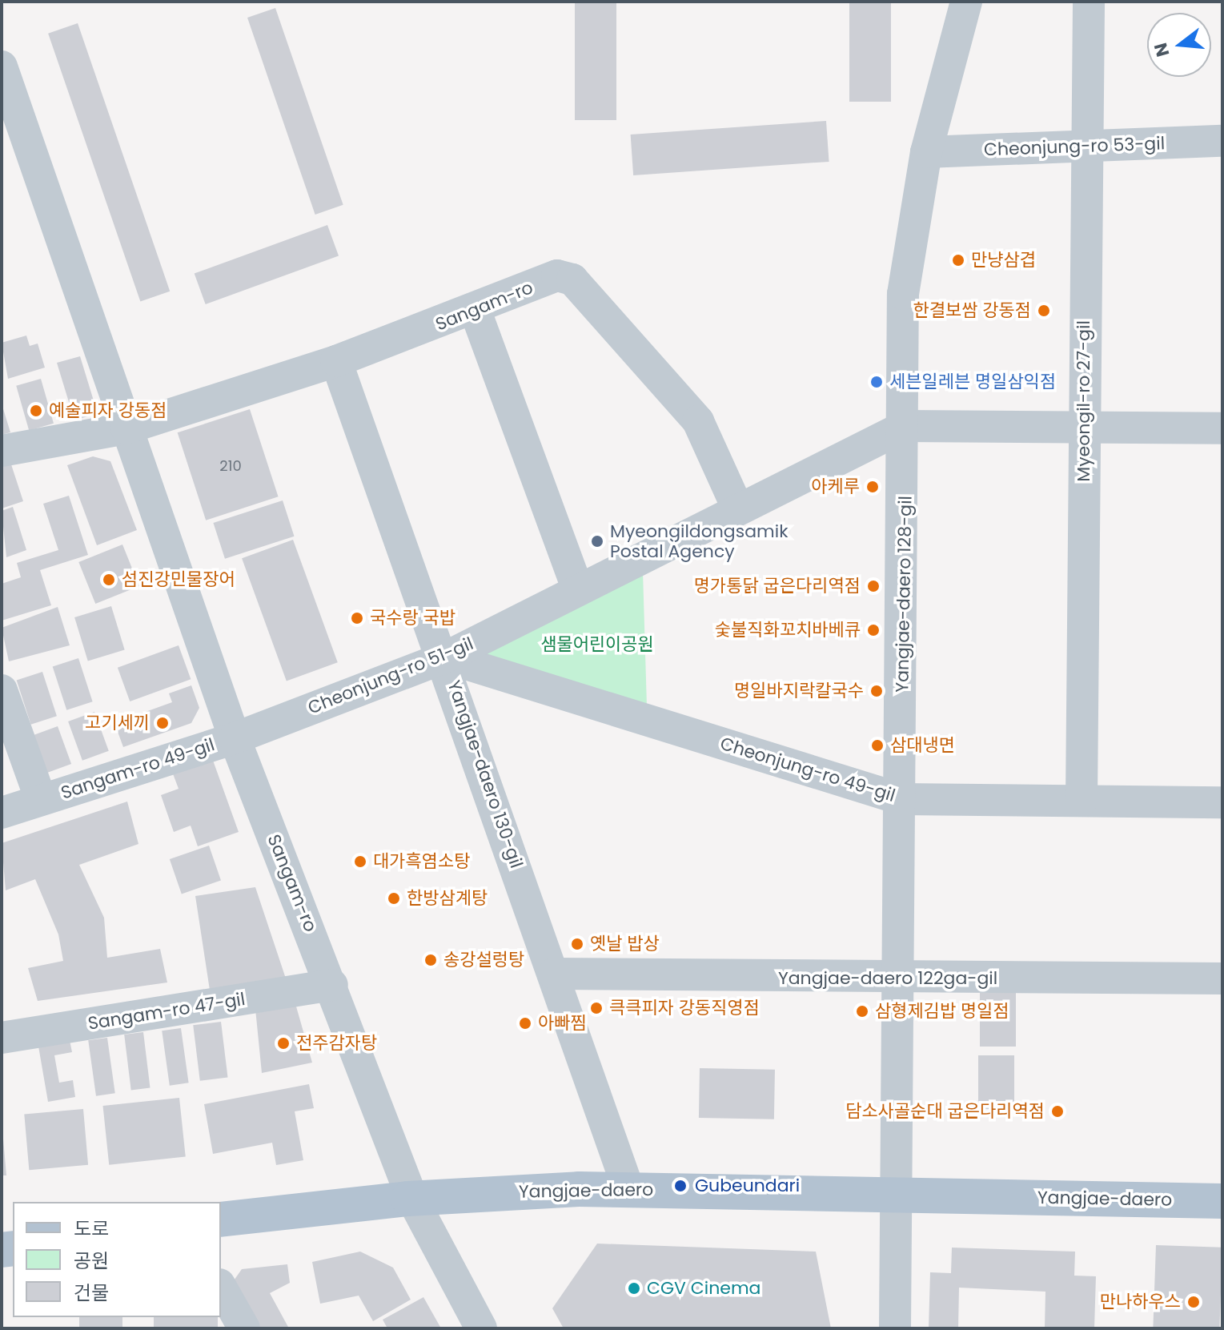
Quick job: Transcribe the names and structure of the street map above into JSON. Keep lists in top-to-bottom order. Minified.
{"streets":{"main road":["Yangjae-daero"],"street":["Cheonjung-ro 53-gil","Sangam-ro","Myeongil-ro 27-gil","Yangjae-daero 128-gil","Cheonjung-ro 51-gil","Sangam-ro 49-gil","Cheonjung-ro 49-gil","Yangjae-daero 130-gil","Yangjae-daero 122ga-gil","Sangam-ro 47-gil"]},"crossings":[["Cheonjung-ro 53-gil","Myeongil-ro 27-gil"],["Cheonjung-ro 53-gil","Yangjae-daero 128-gil"],["Sangam-ro","Cheonjung-ro 51-gil"],["Sangam-ro","Sangam-ro 49-gil"],["Sangam-ro","Yangjae-daero 130-gil"],["Sangam-ro","Sangam-ro 47-gil"],["Sangam-ro","Yangjae-daero"],["Myeongil-ro 27-gil","Cheonjung-ro 51-gil"],["Myeongil-ro 27-gil","Cheonjung-ro 49-gil"],["Yangjae-daero 128-gil","Cheonjung-ro 51-gil"],["Yangjae-daero 128-gil","Cheonjung-ro 49-gil"],["Yangjae-daero 128-gil","Yangjae-daero 122ga-gil"],["Yangjae-daero 128-gil","Yangjae-daero"],["Cheonjung-ro 51-gil","Sangam-ro 49-gil"],["Cheonjung-ro 51-gil","Cheonjung-ro 49-gil"],["Cheonjung-ro 51-gil","Yangjae-daero 130-gil"],["Cheonjung-ro 49-gil","Yangjae-daero 130-gil"],["Yangjae-daero 130-gil","Yangjae-daero 122ga-gil"],["Yangjae-daero 130-gil","Yangjae-daero"]],"parks":["샘물어린이공원"],"places":["만냥삼겹","한결보쌈 강동점","세븐일레븐 명일삼익점","예술피자 강동점","아케루","Myeongildongsamik Postal Agency","섬진강민물장어","명가통닭 굽은다리역점","국수랑 국밥","숯불직화꼬치바베큐","명일바지락칼국수","고기세끼","삼대냉면","대가흑염소탕","한방삼계탕","옛날 밥상","송강설렁탕","큭큭피자 강동직영점","삼형제김밥 명일점","아빠찜","전주감자탕","담소사골순대 굽은다리역점","Gubeundari","CGV Cinema","만나하우스"],"house_numbers":["210"],"legend":["도로","공원","건물"],"north":"left"}
